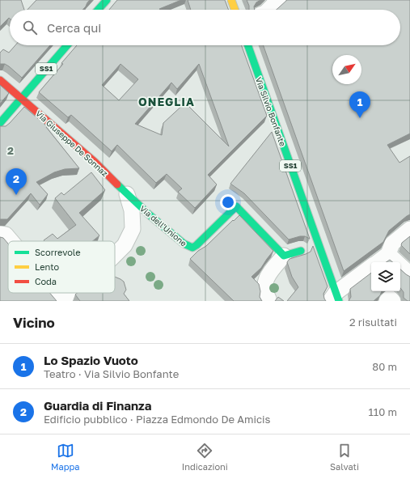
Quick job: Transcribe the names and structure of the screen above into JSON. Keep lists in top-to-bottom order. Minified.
{"streets":{"main road":["SS1","Via Silvio Bonfante","Via Giuseppe De Sonnaz","Via dell'Unione"]},"crossings":[["SS1","Via Giuseppe De Sonnaz"],["Via Giuseppe De Sonnaz","Via dell'Unione"]],"districts":["ONEGLIA"],"legend":["Scorrevole","Lento","Coda"],"north":"top right","page":{"search":"Cerca qui","pins":["1","2"],"heading":["Vicino","2 risultati"],"list":[{"mark":"1","name":"Lo Spazio Vuoto","note":"Teatro · Via Silvio Bonfante","value":"80 m"},{"mark":"2","name":"Guardia di Finanza","note":"Edificio pubblico · Piazza Edmondo De Amicis","value":"110 m"}],"nav":["Mappa","Indicazioni","Salvati"]},"grid":{"rows":["2"]}}
